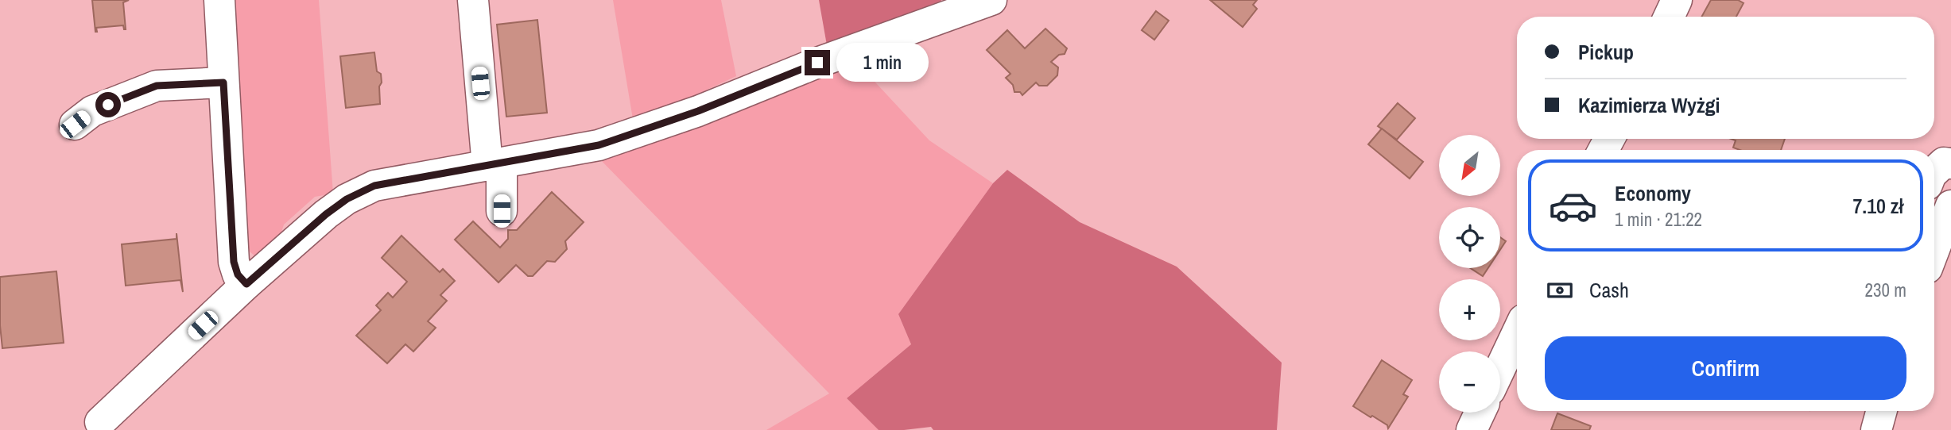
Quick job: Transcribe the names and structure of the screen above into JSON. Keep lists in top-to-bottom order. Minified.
{"north":"bottom left","page":{"banner":["Pickup","Kazimierza Wyżgi"],"bubble":"1 min","map_buttons":["+","−"],"list":[{"name":"Economy","note":"1 min · 21:22","value":"7.10 zł"}],"pay":["Cash","230 m"],"buttons":"Confirm"}}
